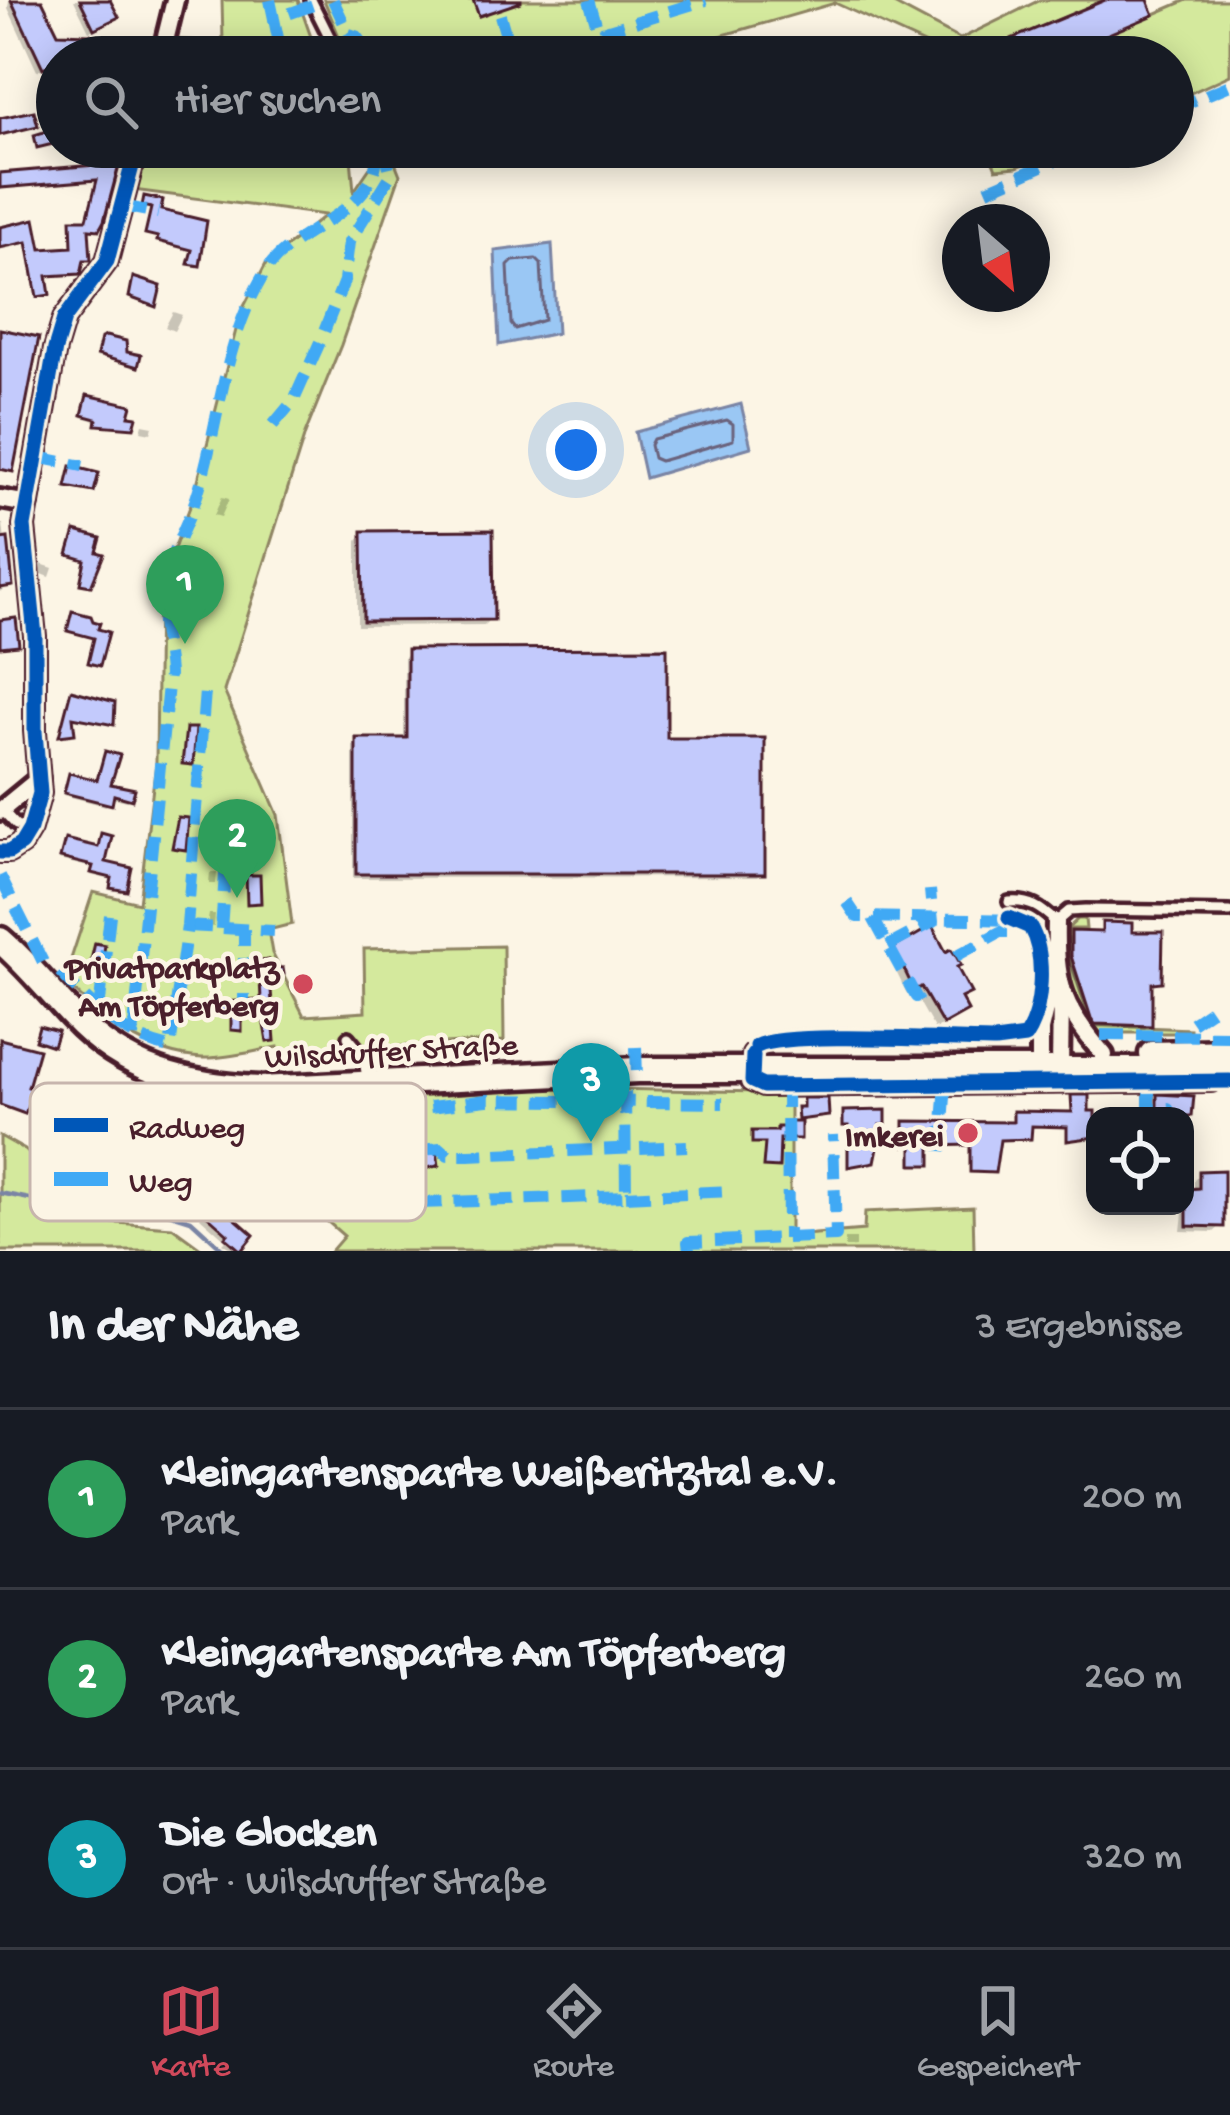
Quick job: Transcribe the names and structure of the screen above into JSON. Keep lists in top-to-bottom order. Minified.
{"streets":{"main road":["Wilsdruffer Straße"]},"places":["Privatparkplatz Am Töpferberg","Imkerei"],"legend":["Radweg","Weg"],"north":"bottom right","page":{"search":"Hier suchen","pins":["1","2","3"],"heading":["In der Nähe","3 Ergebnisse"],"list":[{"mark":"1","name":"Kleingartensparte Weißeritztal e.V.","note":"Park","value":"200 m"},{"mark":"2","name":"Kleingartensparte Am Töpferberg","note":"Park","value":"260 m"},{"mark":"3","name":"Die Glocken","note":"Ort · Wilsdruffer Straße","value":"320 m"}],"nav":["Karte","Route","Gespeichert"]}}
